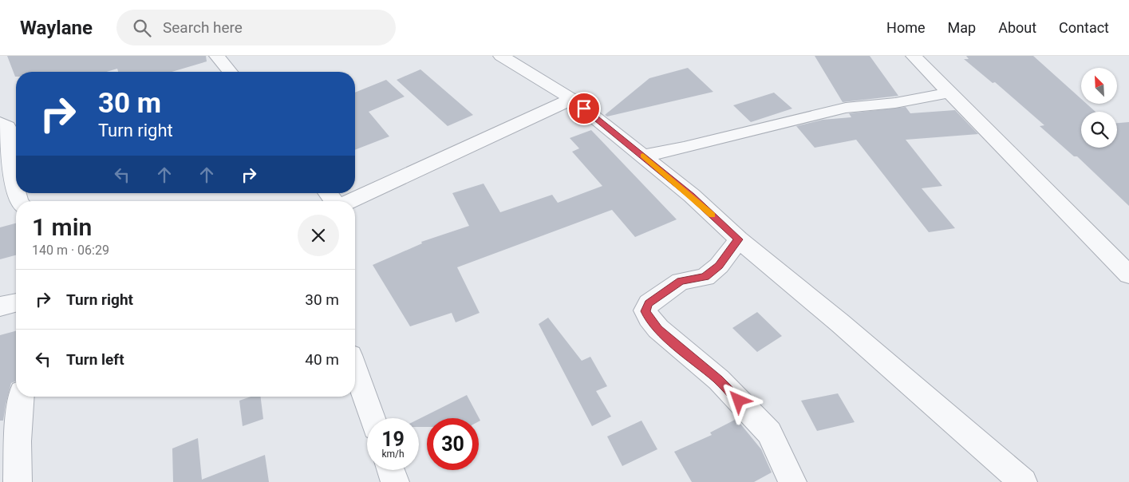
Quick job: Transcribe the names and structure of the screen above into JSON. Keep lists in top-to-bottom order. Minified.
{"north":"top left","page":{"header":"Waylane","search":"Search here","nav":["Home","Map","About","Contact"],"turn":["30 m","Turn right"],"heading":["1 min","140 m · 06:29"],"list":[{"name":"Turn right","value":"30 m"},{"name":"Turn left","value":"40 m"}],"speed":"19 km/h","limit":"30"}}
